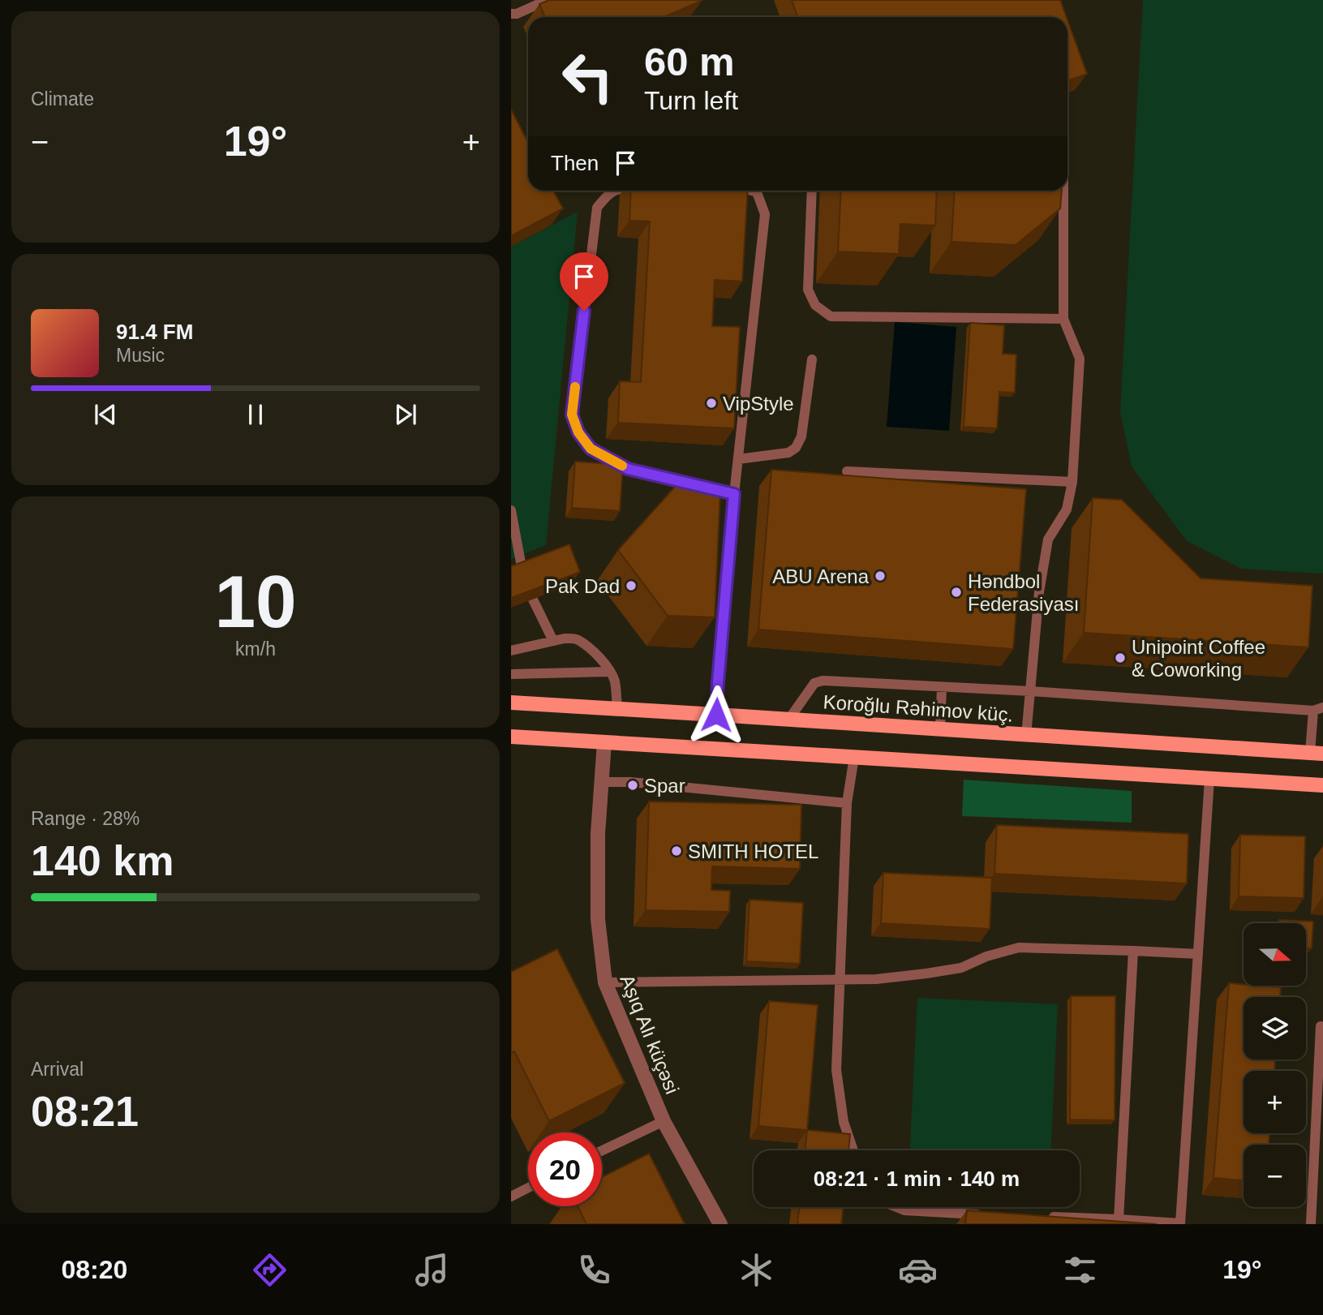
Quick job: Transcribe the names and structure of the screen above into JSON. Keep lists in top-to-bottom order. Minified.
{"streets":{"main road":["Koroğlu Rəhimov küç."],"street":["Aşıq Alı küçəsi"]},"places":["VipStyle","ABU Arena","Pak Dad","Həndbol Federasiyası","Unipoint Coffee & Coworking","Spar","SMITH HOTEL"],"north":"right","page":{"tile":["Climate",["10","km/h"],["Range · 28%","140 km"],["Arrival","08:21"]],"turn":["60 m","Turn left"],"heat":["−","19°","+"],"then":"Then","song":["91.4 FM","Music"],"map_buttons":["+","−"],"limit":"20","trip":"08:21 · 1 min · 140 m","tabs":["08:20","19°"]}}
